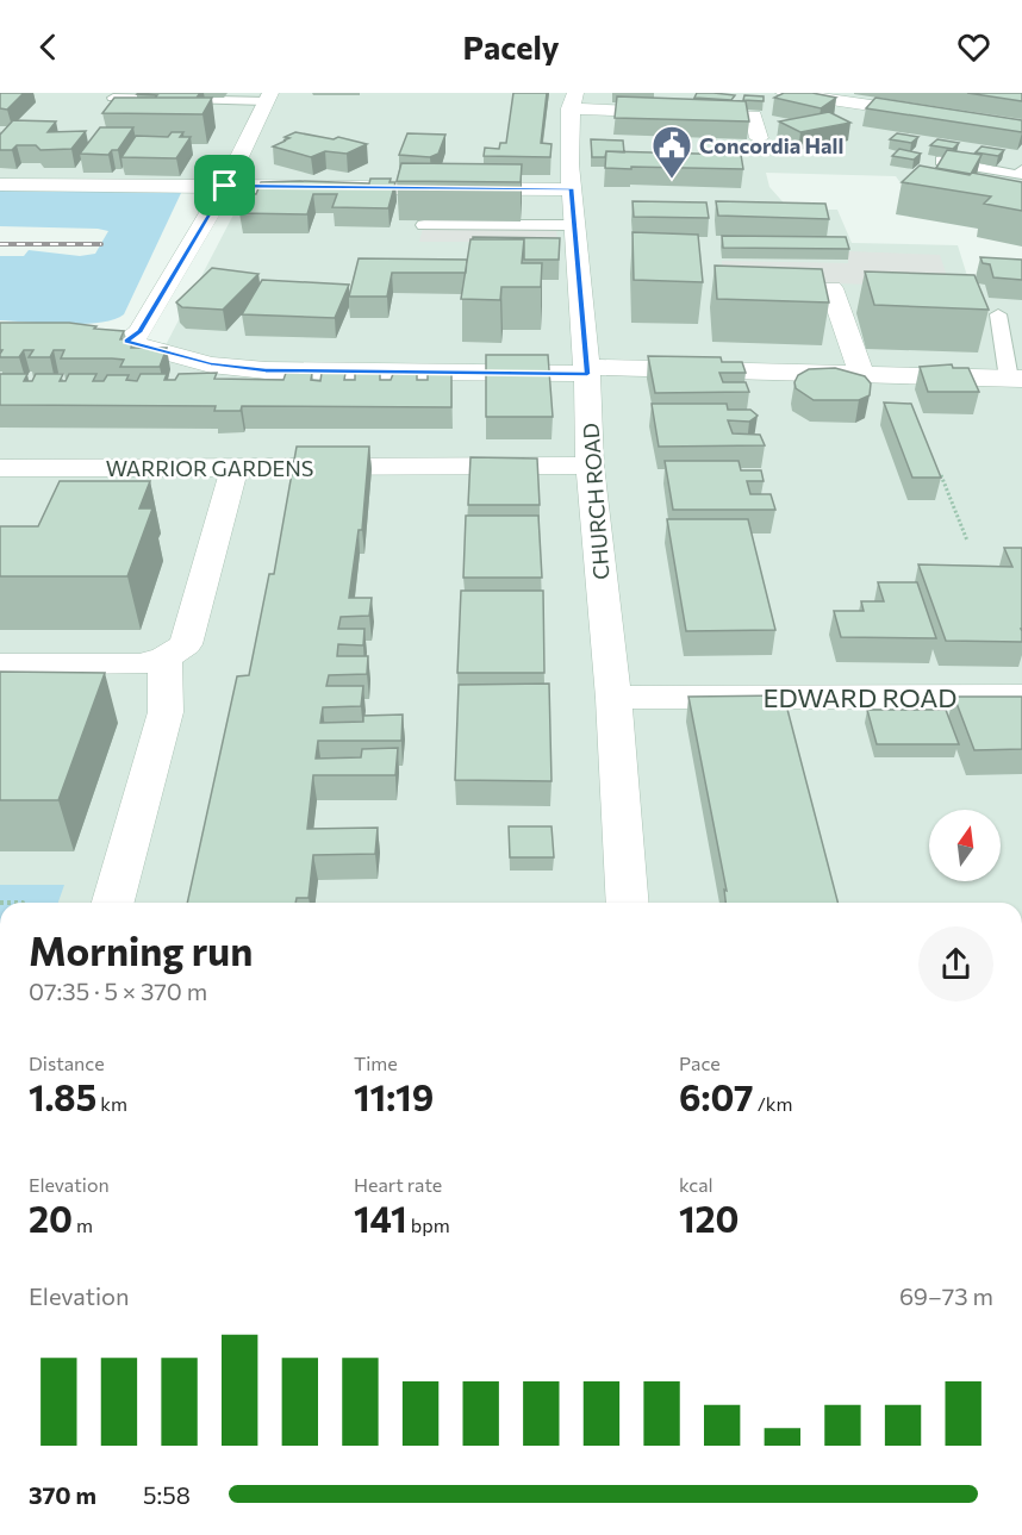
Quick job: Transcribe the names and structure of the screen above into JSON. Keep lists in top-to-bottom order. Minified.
{"streets":{"street":["WARRIOR GARDENS","CHURCH ROAD","EDWARD ROAD"]},"crossings":[["WARRIOR GARDENS","CHURCH ROAD"],["CHURCH ROAD","EDWARD ROAD"]],"places":{"public building":["Concordia Hall"]},"north":"top","page":{"header":"Pacely","heading":["Morning run","07:35 · 5 × 370 m"],"stats":[["Distance","1.85 km"],["Time","11:19"],["Pace","6:07 /km"],["Elevation","20 m"],["Heart rate","141 bpm"],["kcal","120"]],"chart":["Elevation","69–73 m"],"list":[{"name":"370 m","note":"5:58"}]}}
